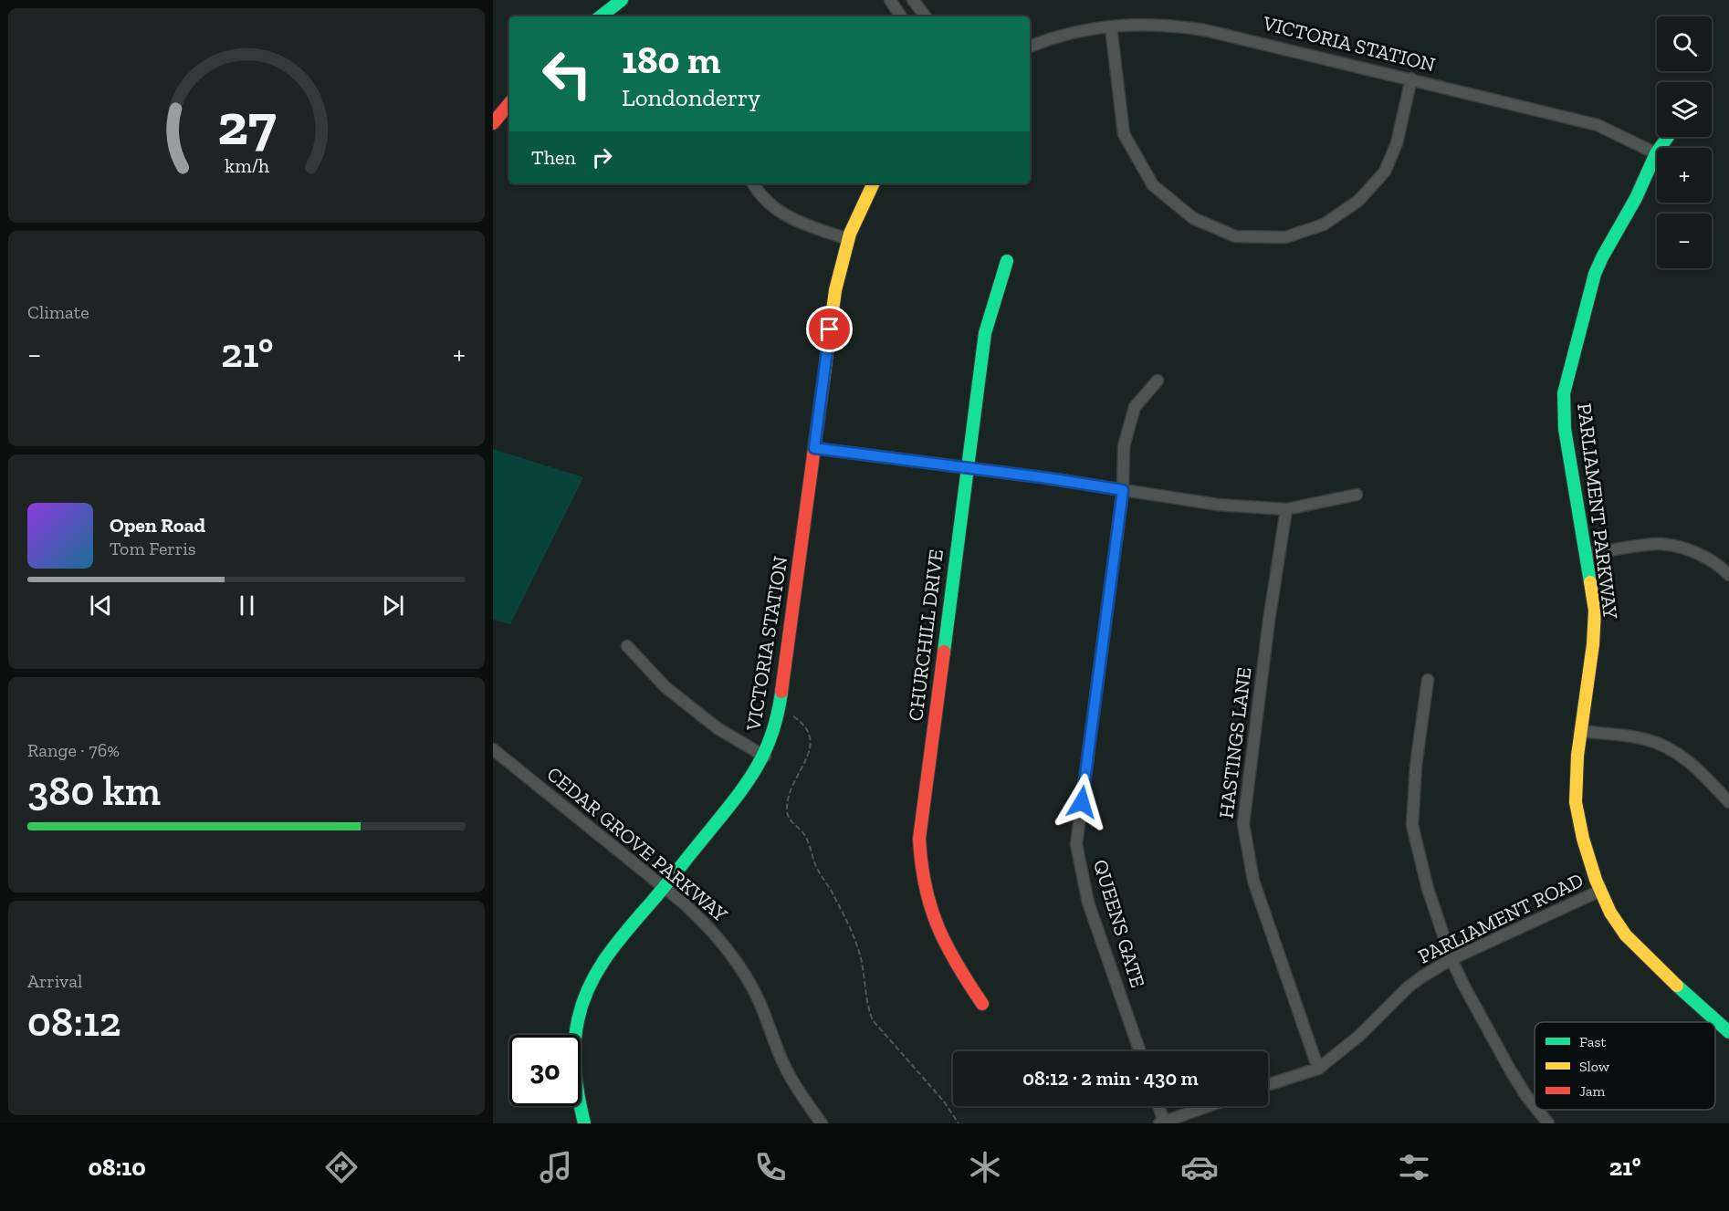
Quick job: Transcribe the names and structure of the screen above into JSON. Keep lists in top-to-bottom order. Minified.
{"streets":{"street":["VICTORIA STATION","PARLIAMENT PARKWAY","CHURCHILL DRIVE","HASTINGS LANE","CEDAR GROVE PARKWAY","PARLIAMENT ROAD","QUEENS GATE"]},"crossings":[["VICTORIA STATION","PARLIAMENT PARKWAY"],["VICTORIA STATION","CEDAR GROVE PARKWAY"],["PARLIAMENT PARKWAY","PARLIAMENT ROAD"],["HASTINGS LANE","PARLIAMENT ROAD"]],"legend":["Fast","Slow","Jam"],"page":{"map_buttons":["+","−"],"turn":["180 m","Londonderry"],"then":"Then","tile":["Climate",["Range · 76%","380 km"],["Arrival","08:12"]],"heat":["−","21°","+"],"song":["Open Road","Tom Ferris"],"limit":"30","trip":"08:12 · 2 min · 430 m","tabs":["08:10","21°"],"gauge":["27","km/h"]}}
